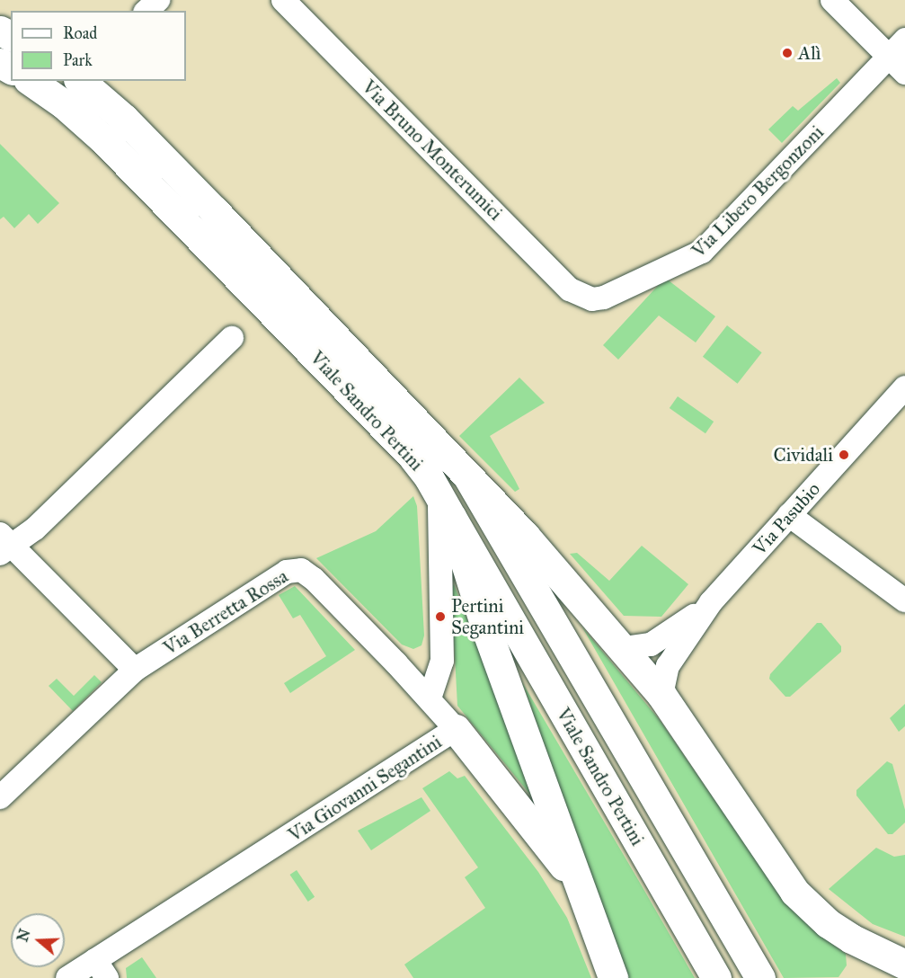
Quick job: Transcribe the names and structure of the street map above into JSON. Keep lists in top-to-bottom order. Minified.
{"streets":{"main road":["Viale Sandro Pertini"],"street":["Via Bruno Monterumici","Via Libero Bergonzoni","Via Pasubio","Via Berretta Rossa","Via Giovanni Segantini"]},"crossings":[["Via Bruno Monterumici","Via Libero Bergonzoni"],["Viale Sandro Pertini","Via Pasubio"],["Via Berretta Rossa","Via Giovanni Segantini"]],"places":["Alì","Cividali","Pertini Segantini"],"legend":["Road","Park"],"north":"left"}
